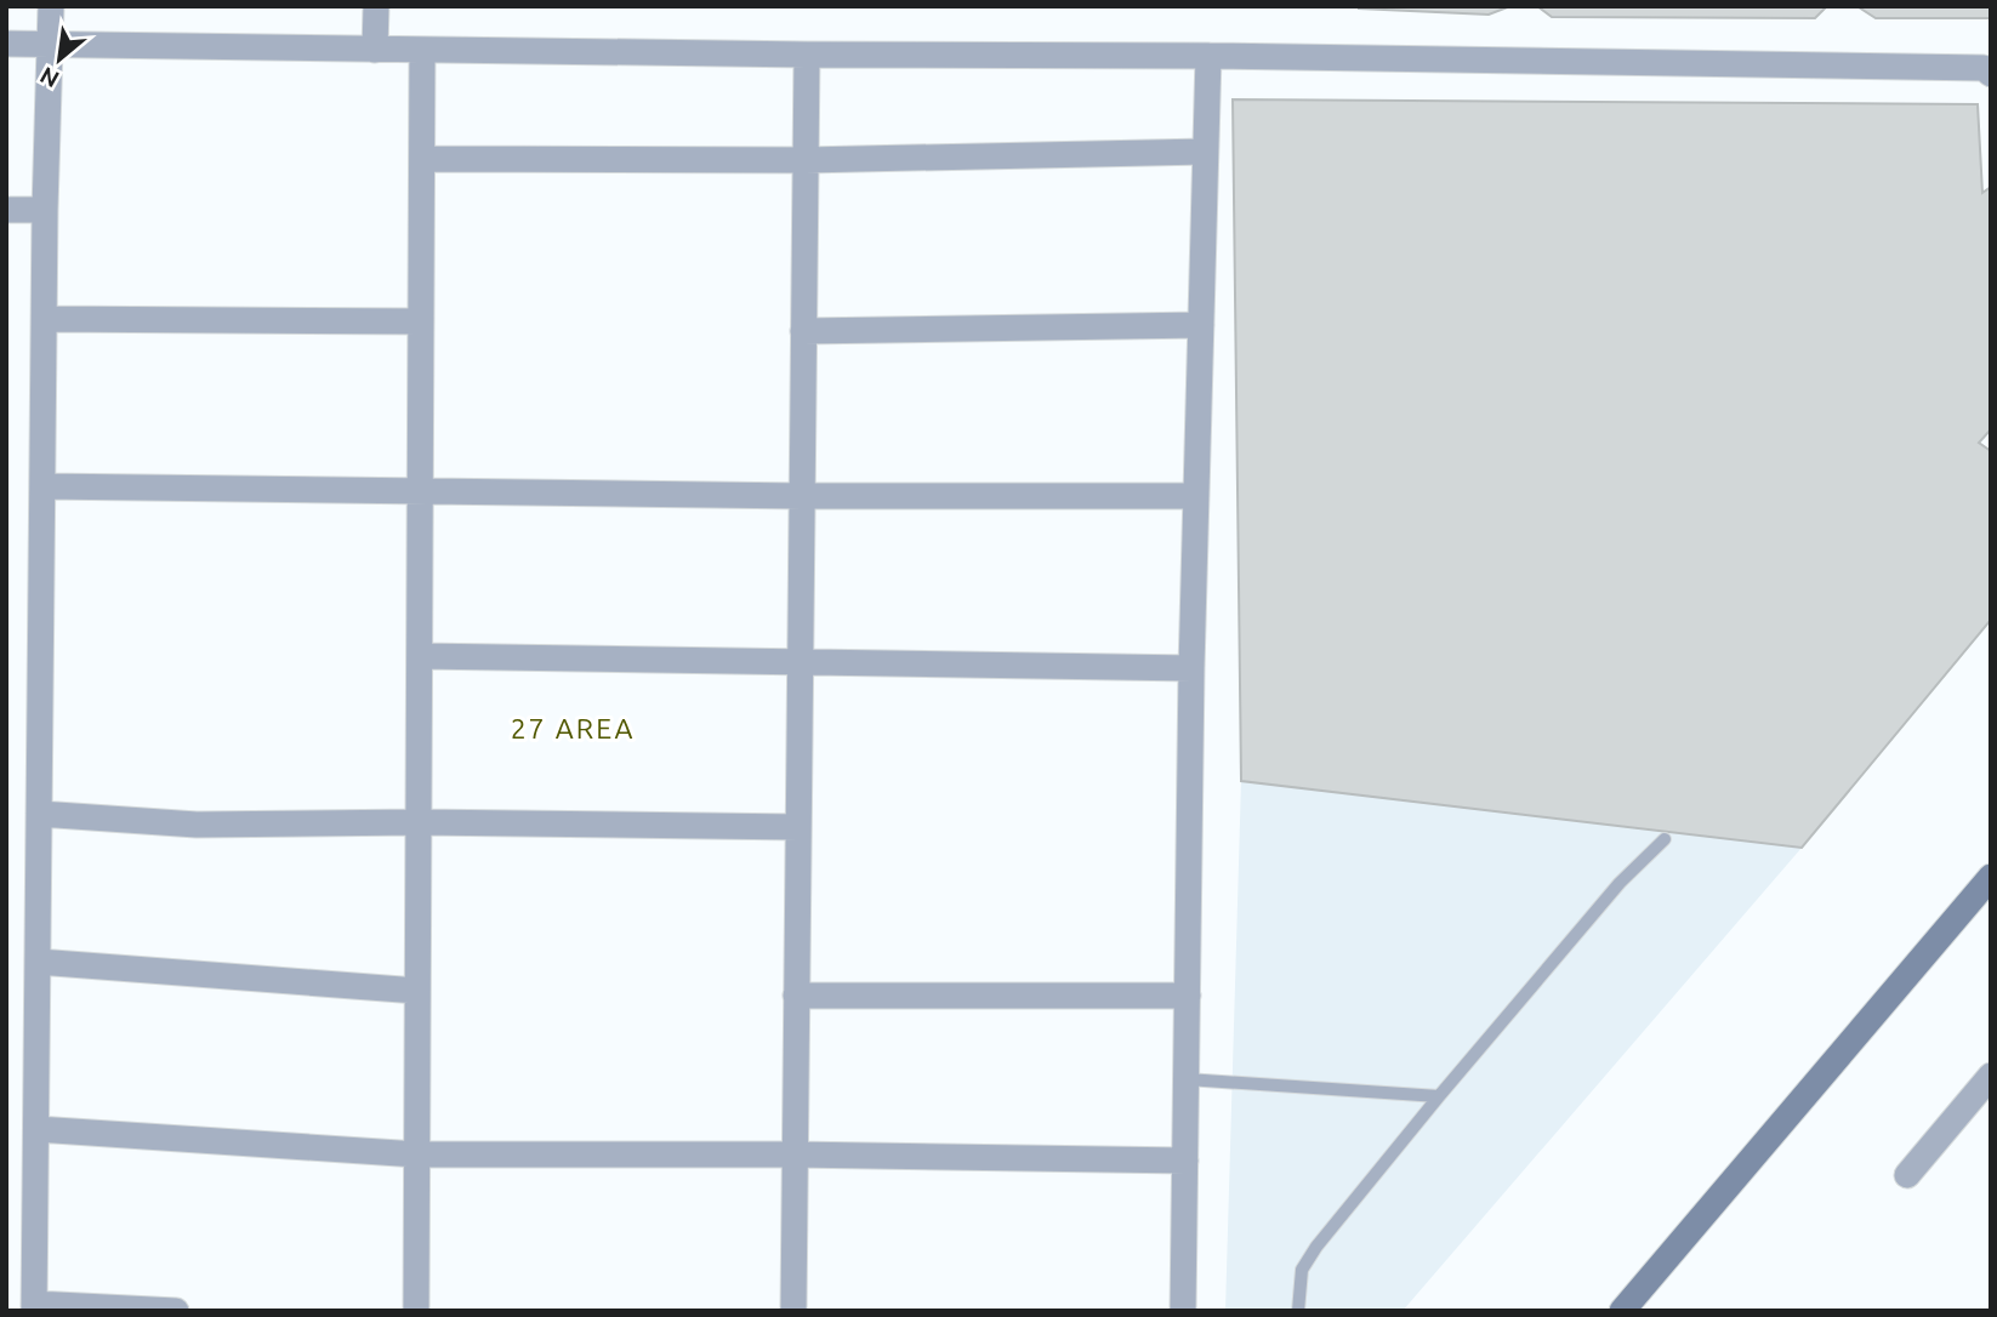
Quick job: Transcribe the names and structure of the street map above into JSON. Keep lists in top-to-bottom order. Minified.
{"districts":["27 AREA"],"north":"bottom left"}
